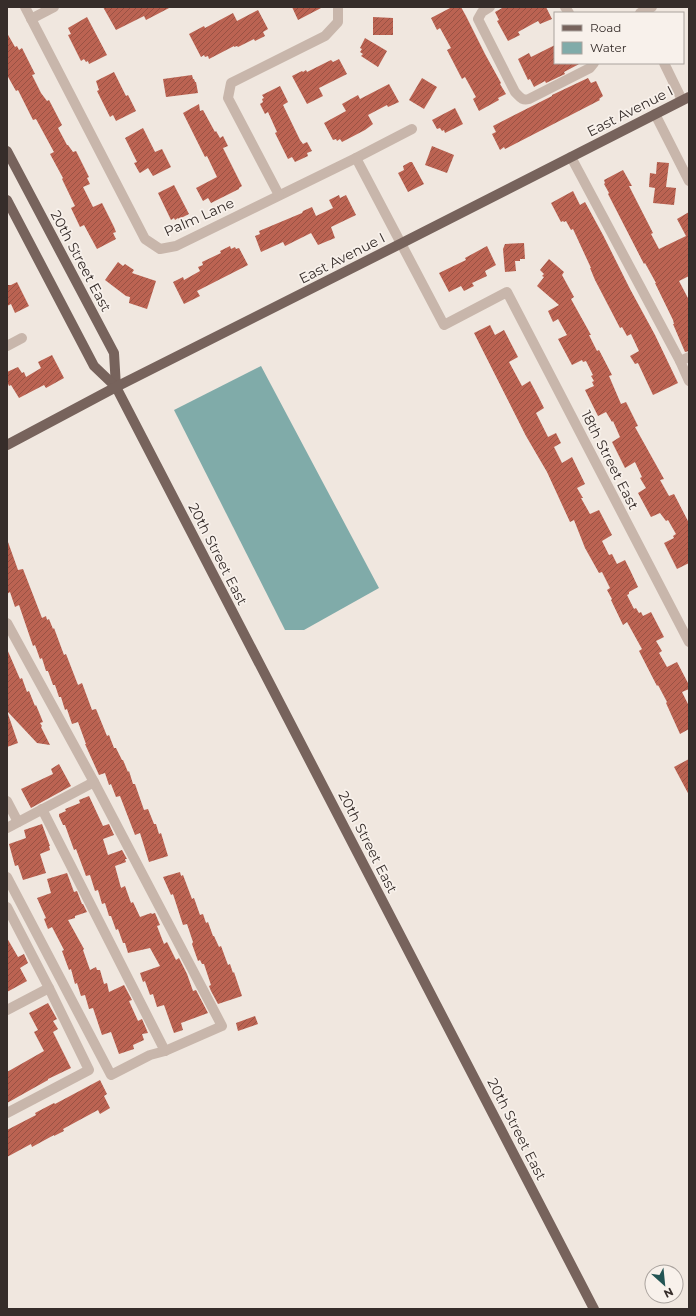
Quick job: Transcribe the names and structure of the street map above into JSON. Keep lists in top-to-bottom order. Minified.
{"streets":{"main road":["East Avenue I","20th Street East"],"street":["Palm Lane","18th Street East"]},"crossings":[["East Avenue I","20th Street East"],["East Avenue I","18th Street East"]],"legend":["Road","Water"],"north":"bottom right"}
